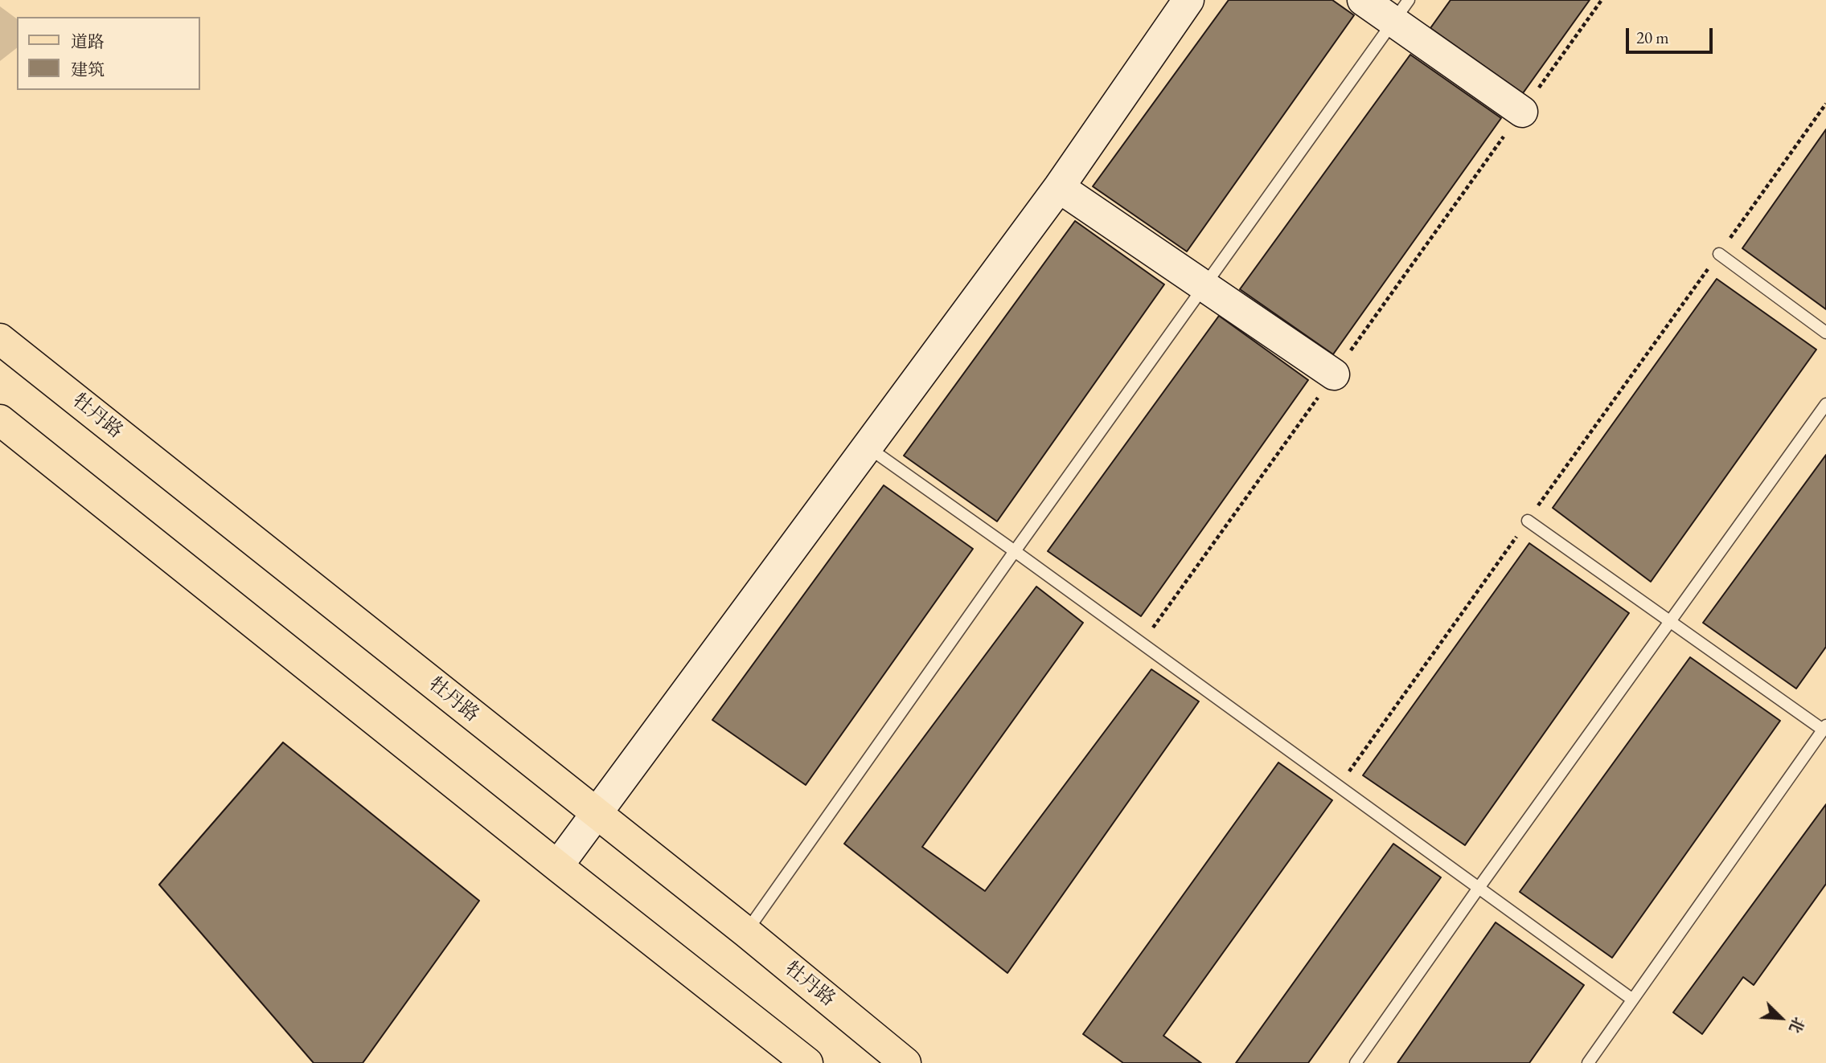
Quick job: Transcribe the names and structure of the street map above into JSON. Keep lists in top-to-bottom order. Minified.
{"streets":{"main road":["牡丹路"]},"legend":["道路","建筑"],"scale_bar":"20 m","north":"bottom right"}
